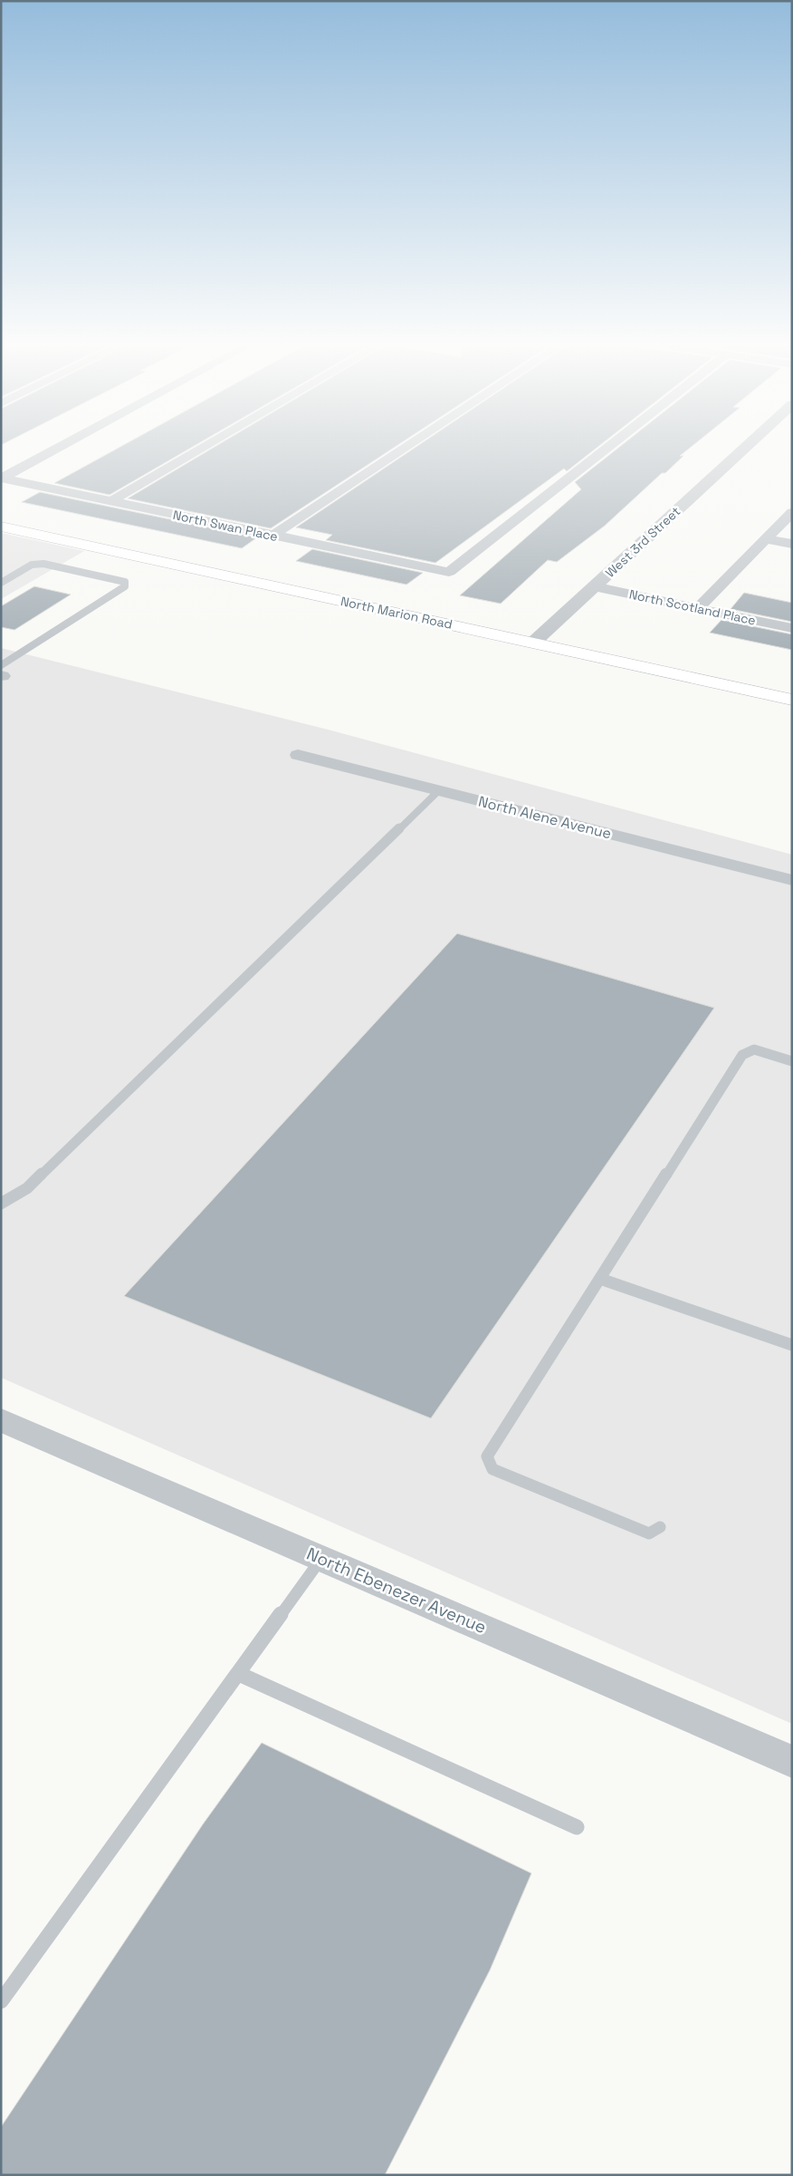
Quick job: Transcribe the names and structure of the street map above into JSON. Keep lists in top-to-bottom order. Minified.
{"streets":{"main road":["North Marion Road"],"street":["North Swan Place","West 3rd Street","North Scotland Place","North Alene Avenue","North Ebenezer Avenue"]},"crossings":[["West 3rd Street","North Scotland Place"],["West 3rd Street","North Marion Road"]]}
